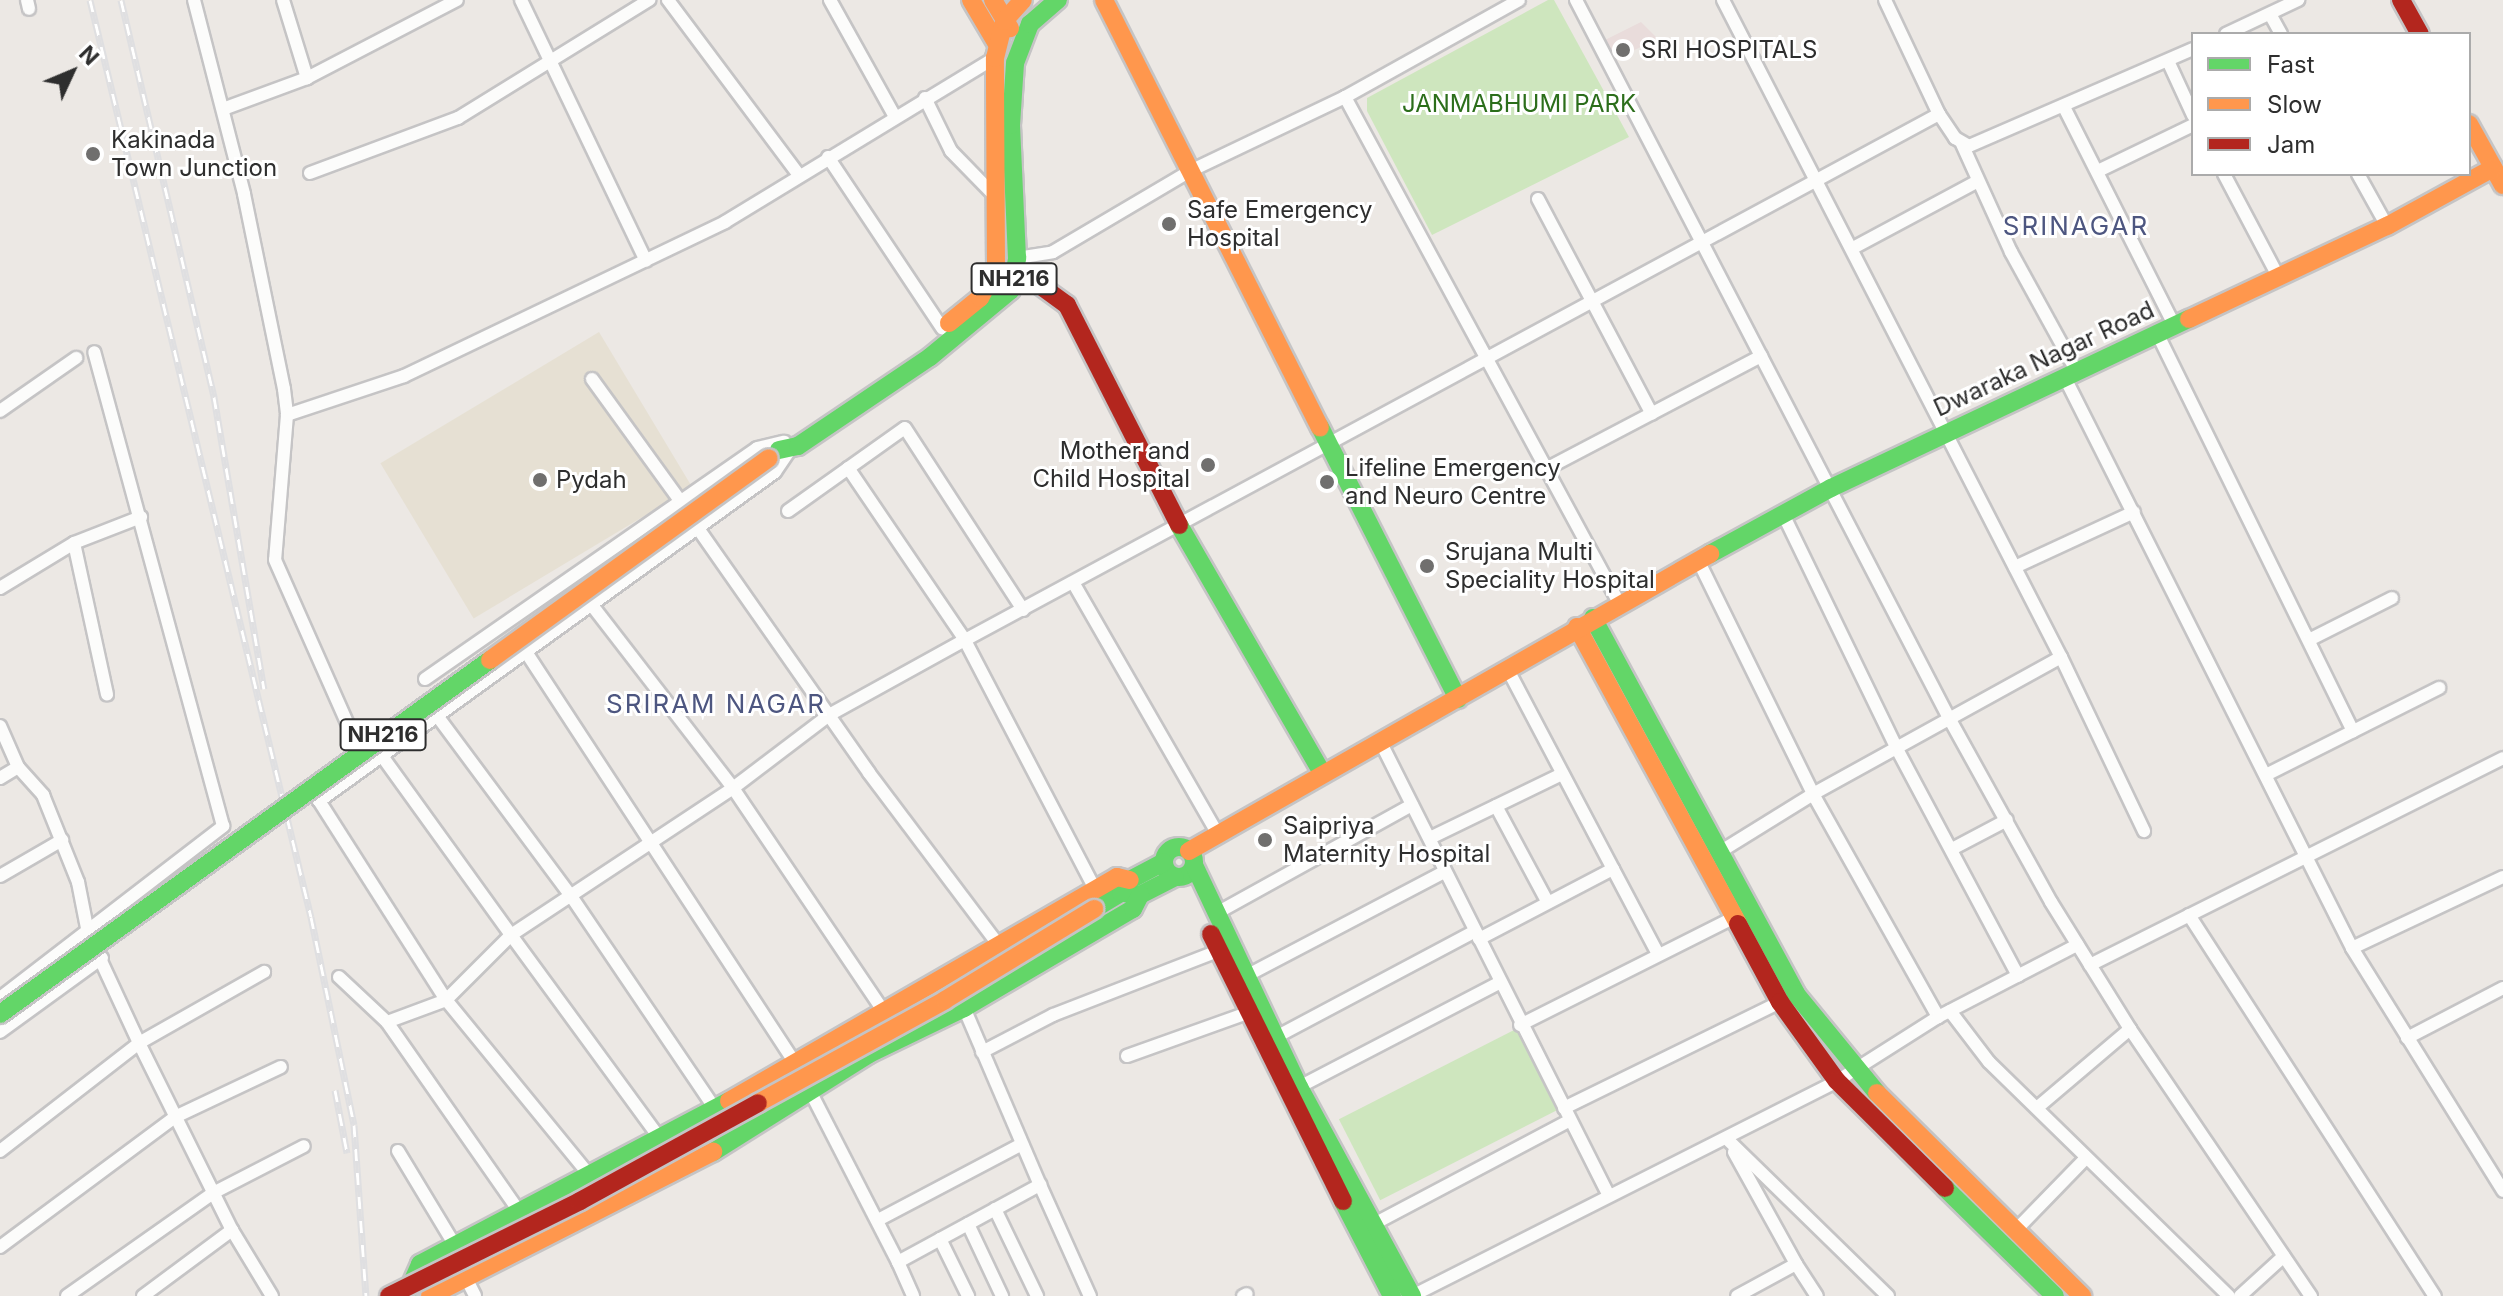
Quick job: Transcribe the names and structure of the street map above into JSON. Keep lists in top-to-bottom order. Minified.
{"streets":{"main road":["NH216","Dwaraka Nagar Road"]},"districts":["SRINAGAR","SRIRAM NAGAR"],"parks":["JANMABHUMI PARK"],"places":["SRI HOSPITALS","Kakinada Town Junction","Safe Emergency Hospital","Mother and Child Hospital","Pydah","Lifeline Emergency and Neuro Centre","Srujana Multi Speciality Hospital","Saipriya Maternity Hospital"],"legend":["Fast","Slow","Jam"],"north":"top right"}
